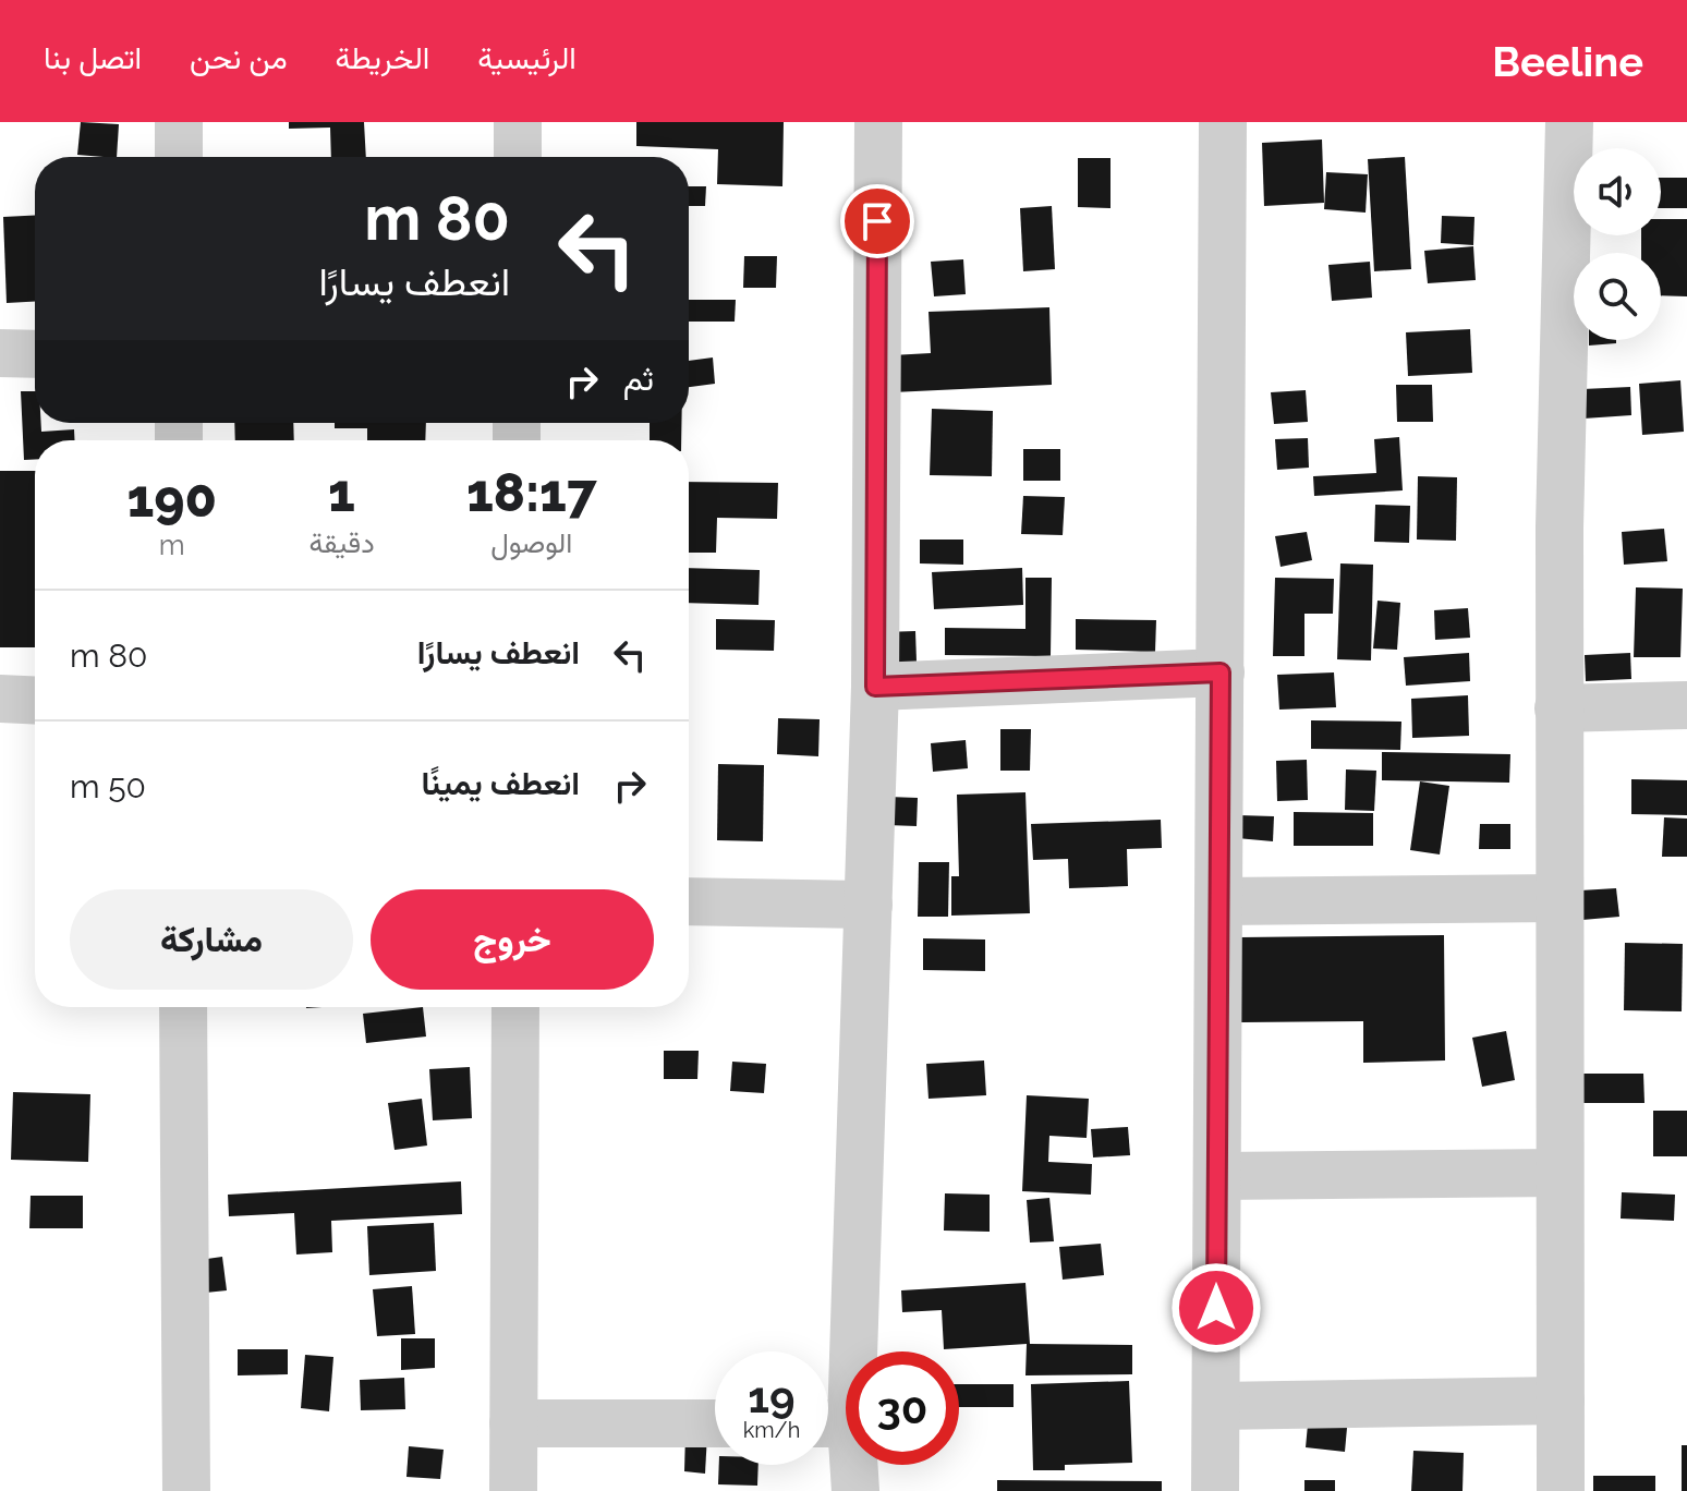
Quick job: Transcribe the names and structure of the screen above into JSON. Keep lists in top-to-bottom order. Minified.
{"page":{"header":"Beeline","nav":["الرئيسية","الخريطة","من نحن","اتصل بنا"],"turn":["80 m","انعطف يسارًا"],"then":"ثم","eta":["18:17","الوصول","1","دقيقة","190","m"],"list":[{"name":"انعطف يسارًا","value":"80 m"},{"name":"انعطف يمينًا","value":"50 m"}],"buttons":["خروج","مشاركة"],"speed":"19 km/h","limit":"30"}}
